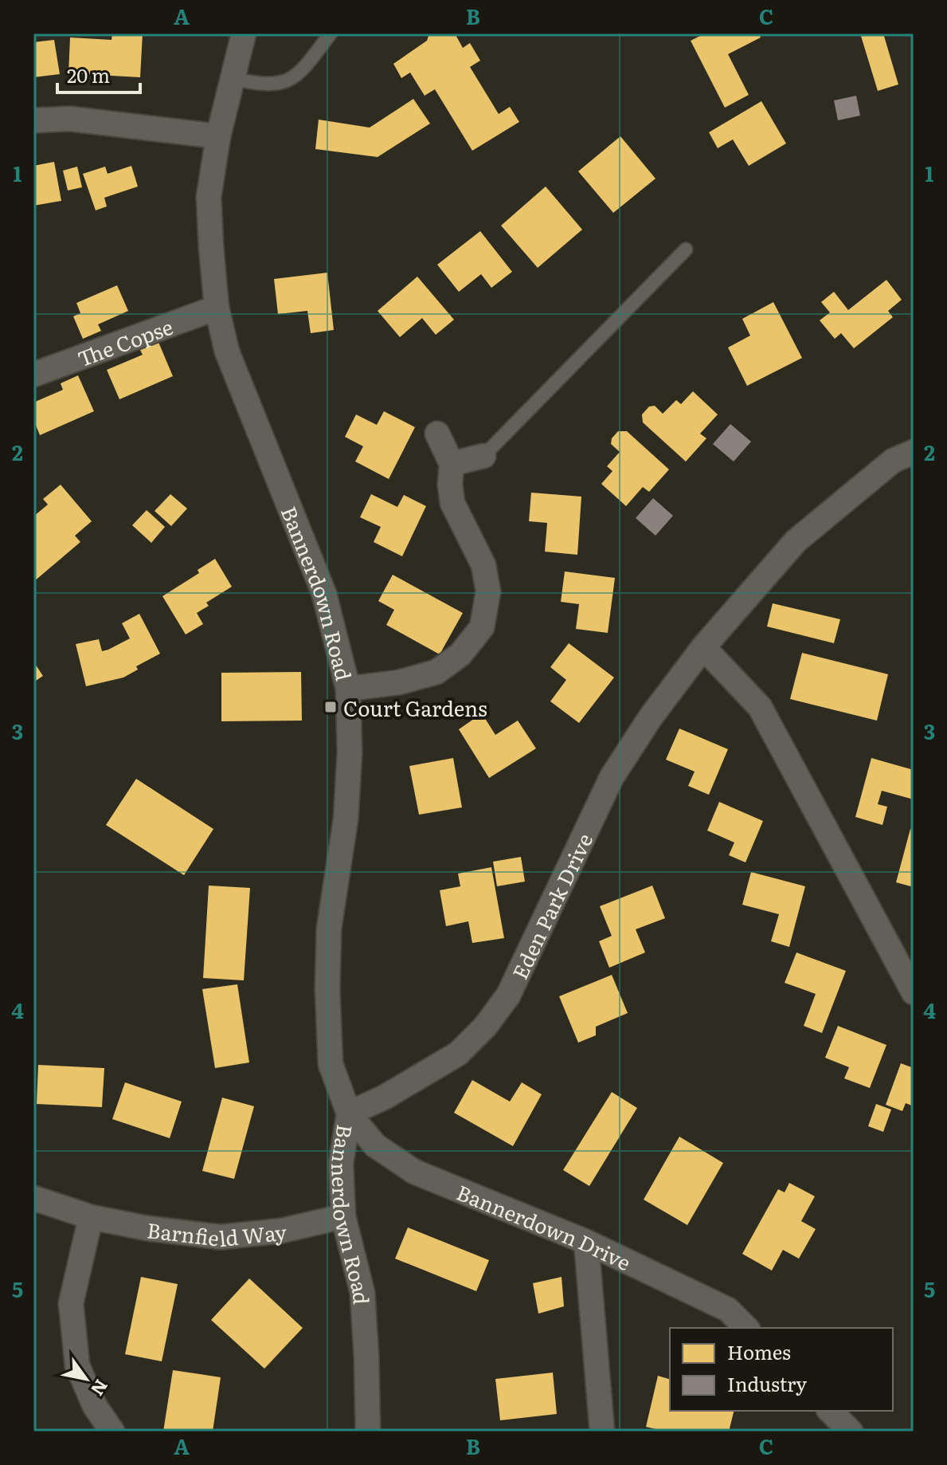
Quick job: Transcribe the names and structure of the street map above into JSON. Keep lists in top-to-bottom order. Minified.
{"streets":{"street":["The Copse","Bannerdown Road","Eden Park Drive","Barnfield Way","Bannerdown Drive"]},"crossings":[["The Copse","Bannerdown Road"],["Bannerdown Road","Eden Park Drive"],["Bannerdown Road","Barnfield Way"],["Bannerdown Road","Bannerdown Drive"],["Eden Park Drive","Bannerdown Drive"]],"places":{"transit":["Court Gardens"]},"legend":["Homes","Industry"],"scale_bar":"20 m","north":"bottom right","grid":{"columns":["A","B","C"],"rows":["1","2","3","4","5"]}}
